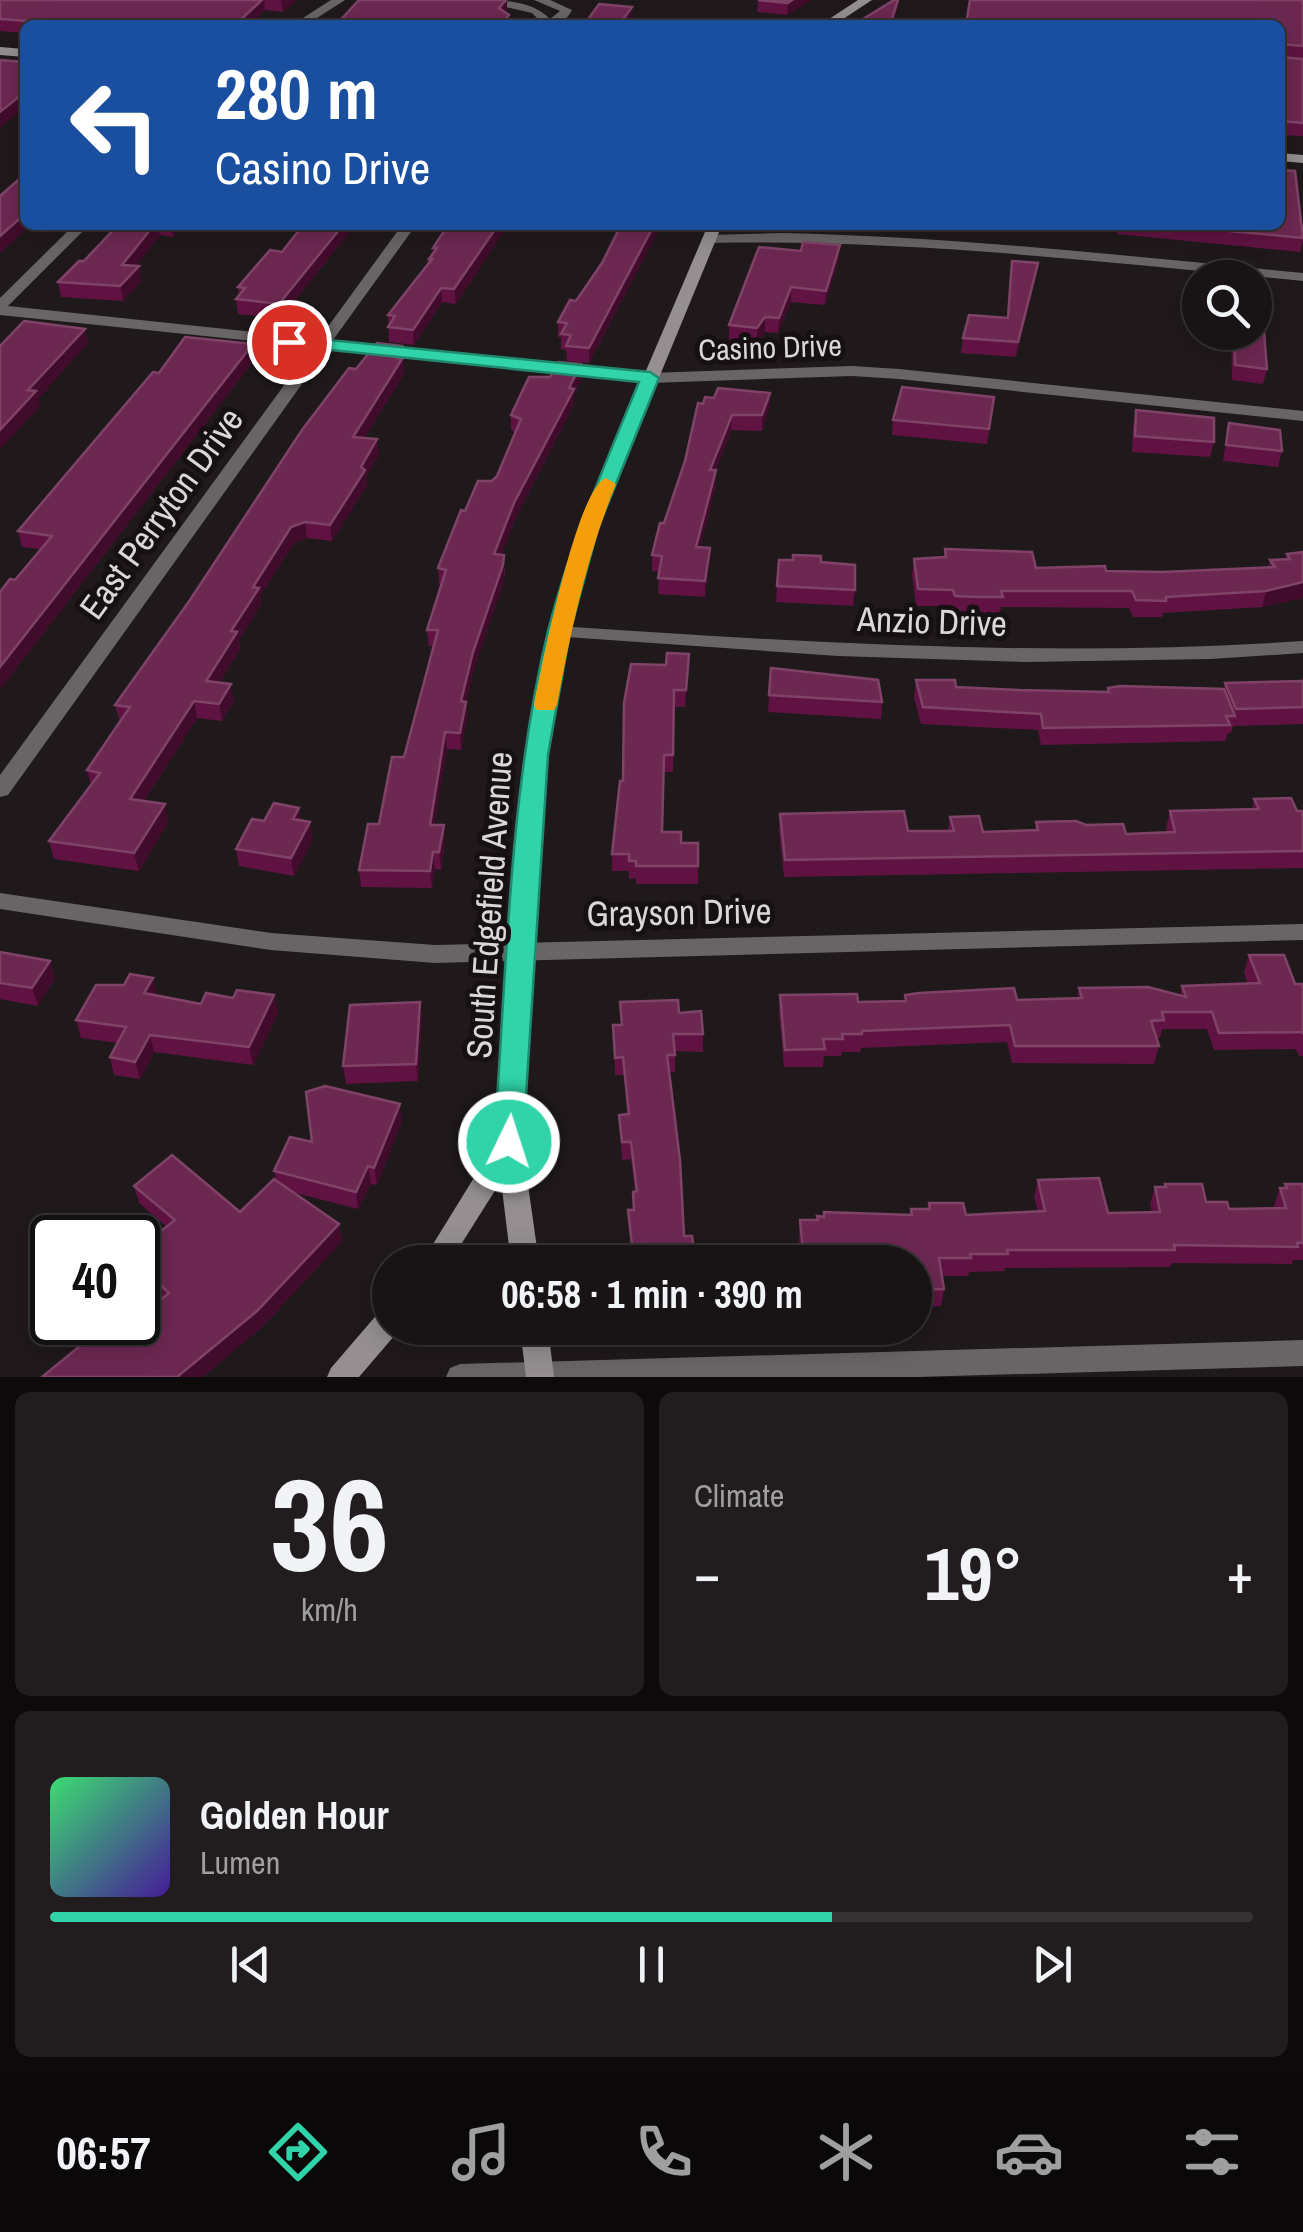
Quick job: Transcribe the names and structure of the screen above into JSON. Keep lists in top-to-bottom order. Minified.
{"streets":{"street":["Casino Drive","East Perryton Drive","Anzio Drive","South Edgefield Avenue","Grayson Drive"]},"crossings":[["Casino Drive","East Perryton Drive"],["Casino Drive","South Edgefield Avenue"],["Anzio Drive","South Edgefield Avenue"],["South Edgefield Avenue","Grayson Drive"]],"page":{"turn":["280 m","Casino Drive"],"limit":"40","trip":"06:58 · 1 min · 390 m","tile":[["36","km/h"],"Climate"],"heat":["−","19°","+"],"song":["Golden Hour","Lumen"],"tabs":"06:57"}}
